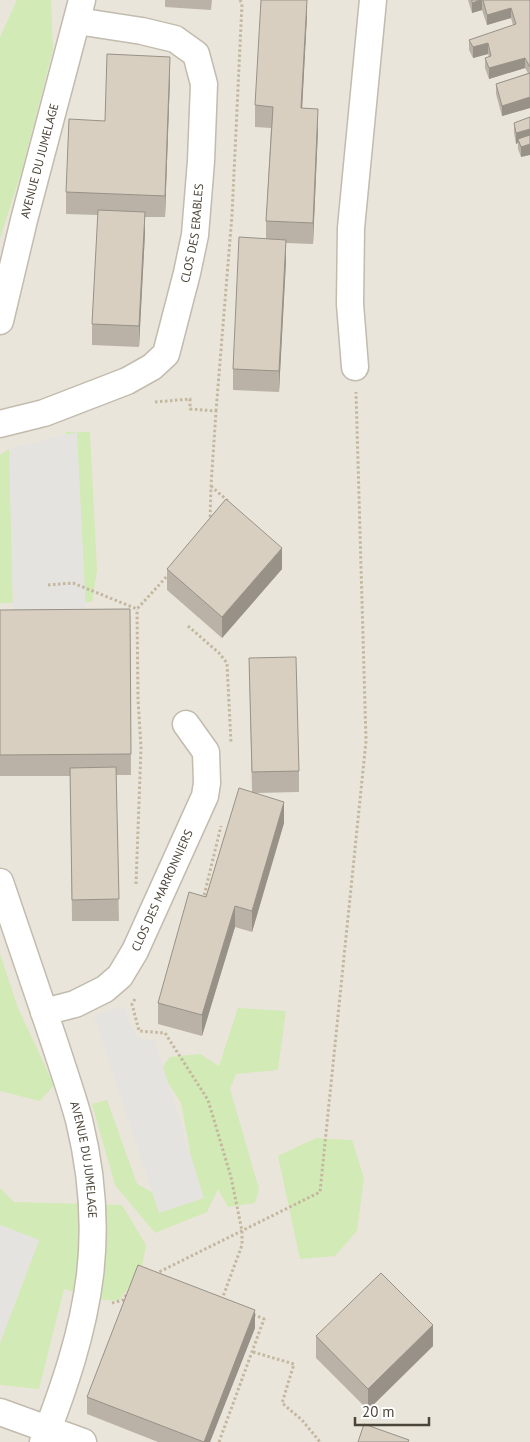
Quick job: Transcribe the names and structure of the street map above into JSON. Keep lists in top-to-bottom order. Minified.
{"streets":{"street":["AVENUE DU JUMELAGE","CLOS DES ERABLES","CLOS DES MARRONNIERS"]},"crossings":[["AVENUE DU JUMELAGE","CLOS DES ERABLES"],["AVENUE DU JUMELAGE","CLOS DES MARRONNIERS"]],"scale_bar":"20 m"}
